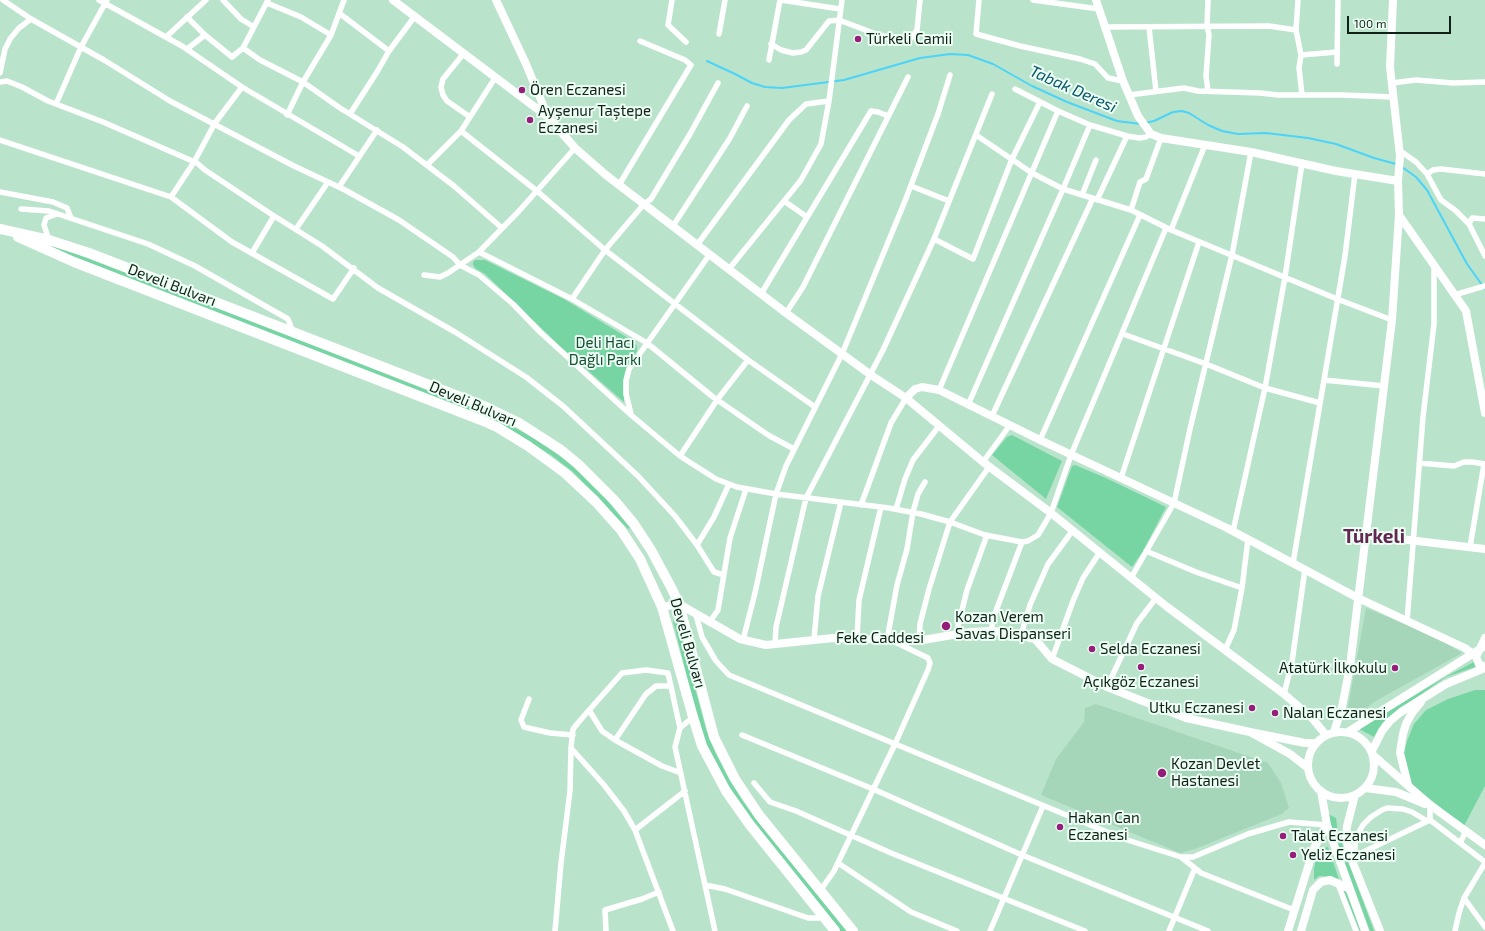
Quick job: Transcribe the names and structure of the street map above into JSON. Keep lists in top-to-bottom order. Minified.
{"streets":{"highway":["Develi Bulvarı"],"street":["Feke Caddesi"]},"crossings":[["Develi Bulvarı","Feke Caddesi"]],"districts":["Türkeli"],"water":["Tabak Deresi"],"parks":["Deli Hacı Dağlı Parkı"],"places":["Türkeli Camii","Ören Eczanesi","Ayşenur Taştepe Eczanesi","Kozan Verem Savas Dispanseri","Selda Eczanesi","Açıkgöz Eczanesi","Atatürk İlkokulu","Utku Eczanesi","Nalan Eczanesi","Kozan Devlet Hastanesi","Hakan Can Eczanesi","Talat Eczanesi","Yeliz Eczanesi"],"scale_bar":"100 m"}
